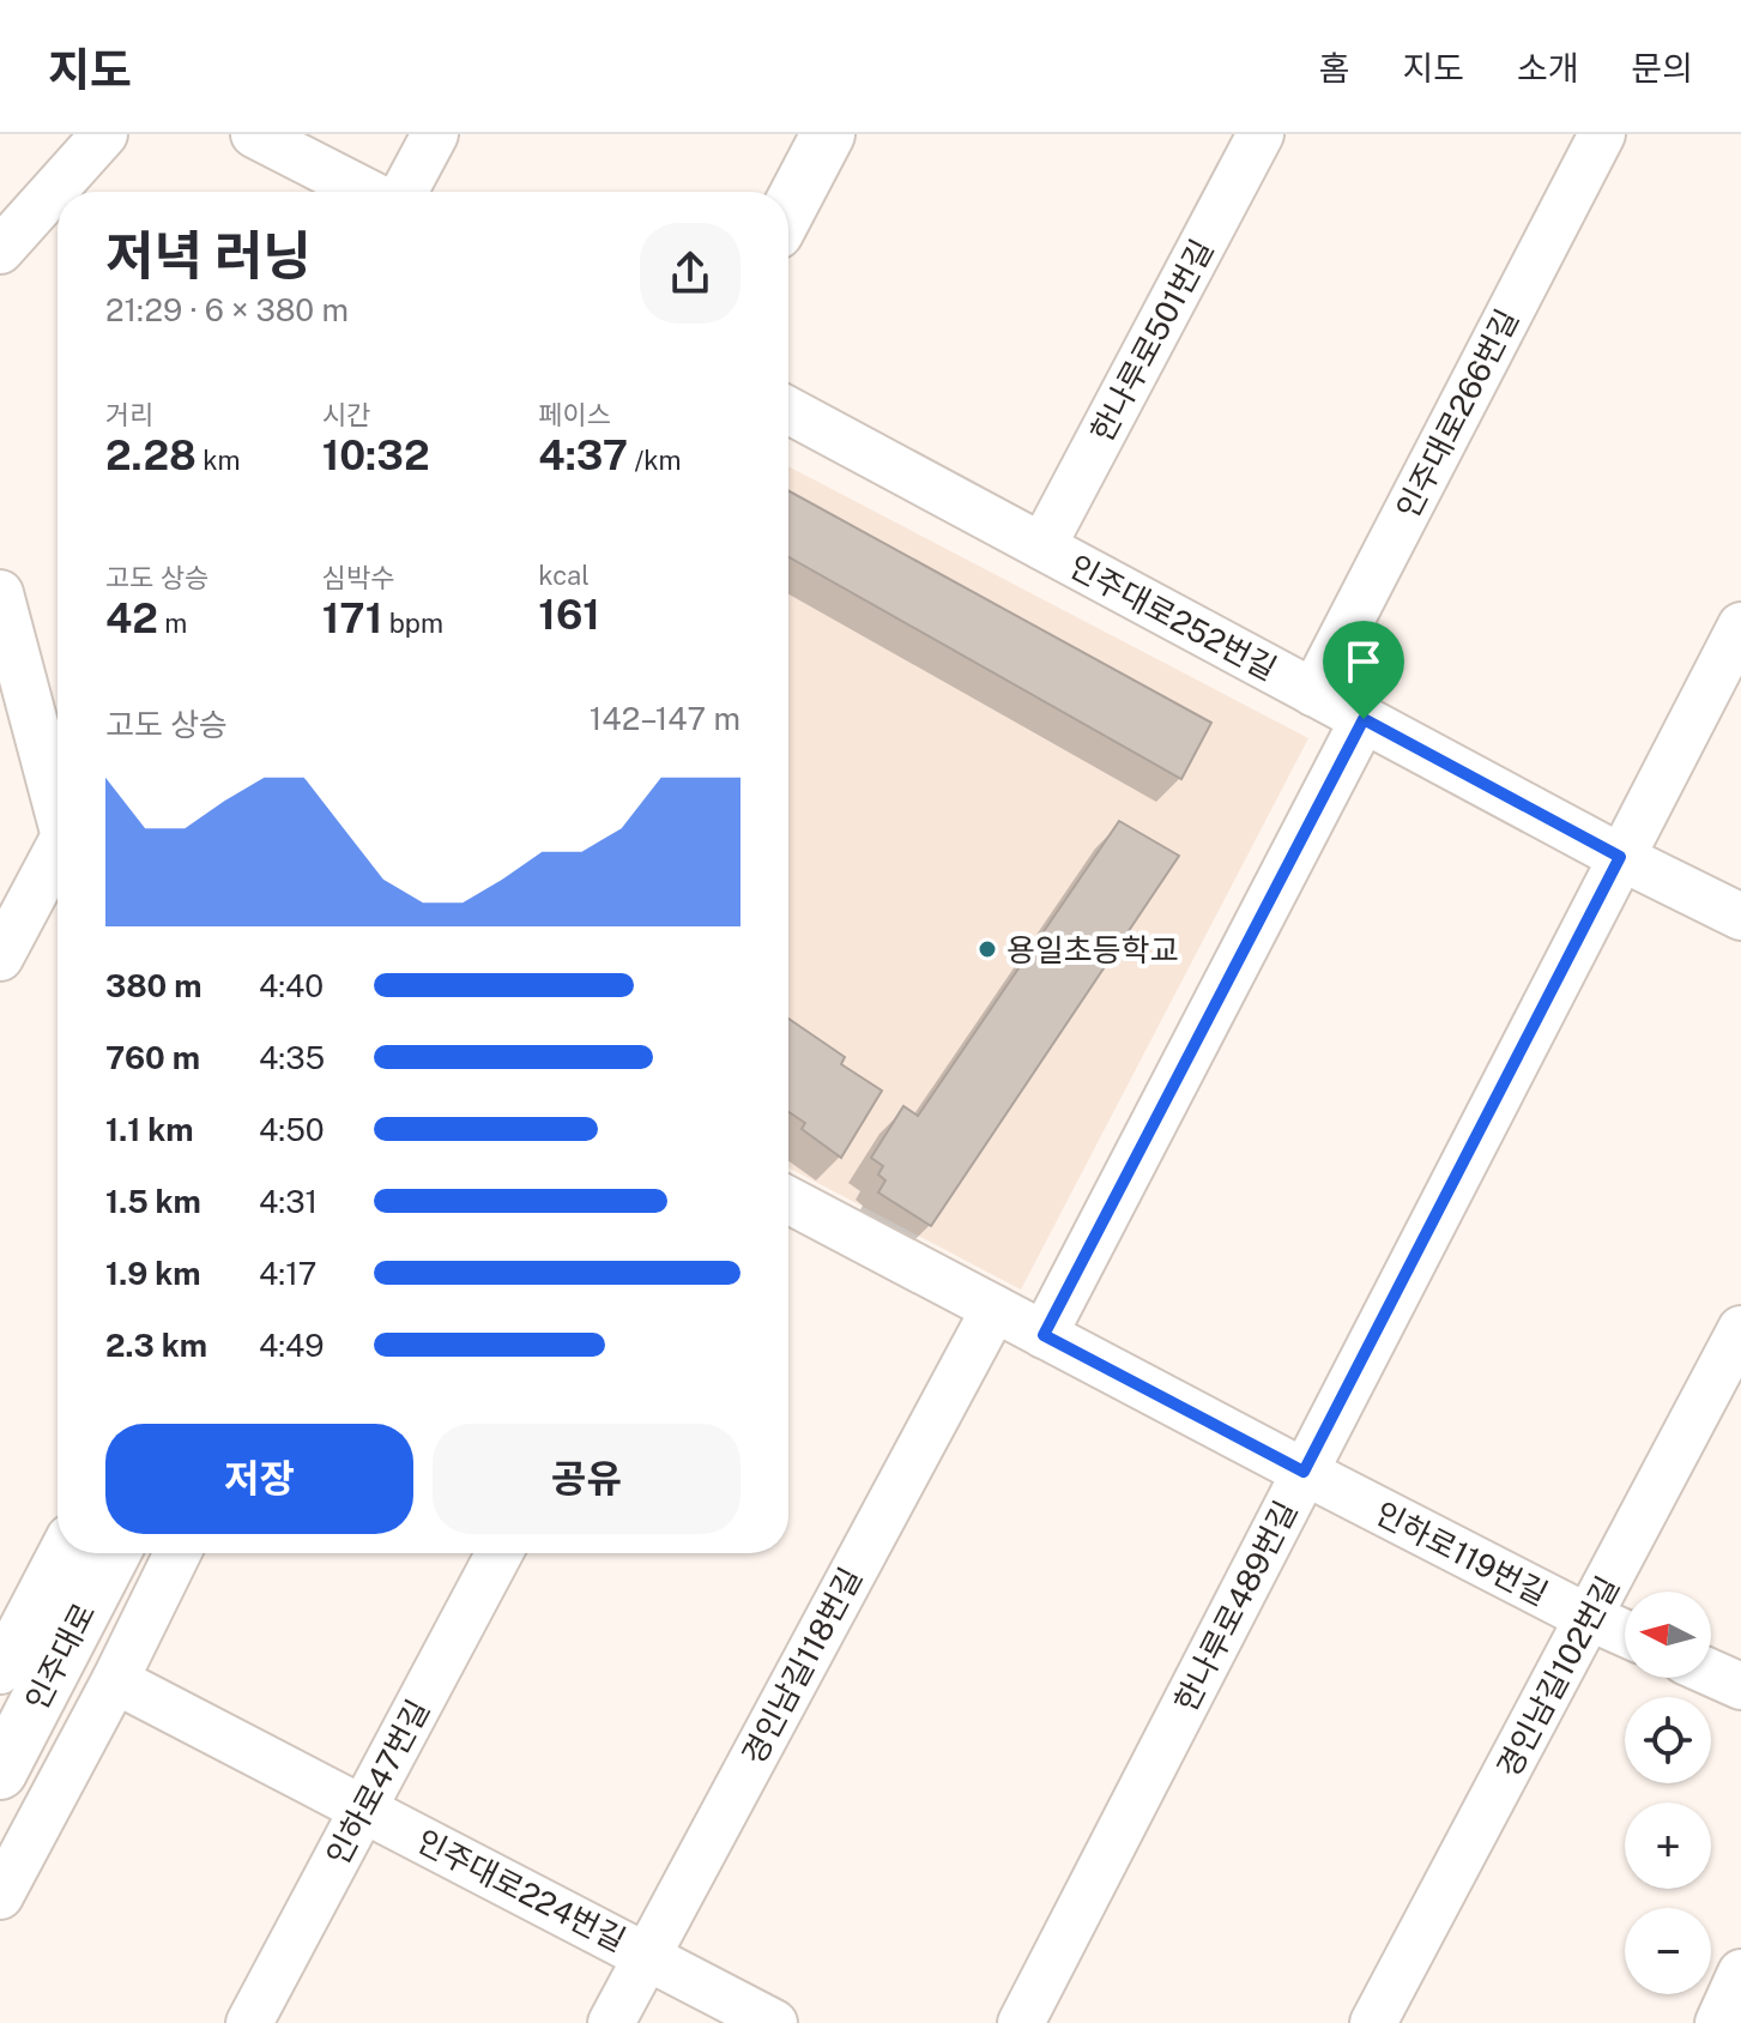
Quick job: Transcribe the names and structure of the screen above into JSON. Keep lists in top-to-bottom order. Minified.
{"streets":{"main road":["인주대로"],"street":["한나루로501번길","인주대로266번길","인주대로252번길","인하로119번길","한나루로489번길","경인남길118번길","경인남길102번길","인하로47번길","인주대로224번길"]},"crossings":[["한나루로501번길","인주대로252번길"],["인주대로266번길","인주대로252번길"],["인주대로252번길","한나루로489번길"],["인하로119번길","한나루로489번길"],["인하로119번길","경인남길118번길"],["인하로119번길","경인남길102번길"],["경인남길118번길","인주대로224번길"],["인하로47번길","인주대로224번길"]],"places":["용일초등학교"],"north":"left","page":{"header":"지도","nav":["홈","지도","소개","문의"],"heading":["저녁 러닝","21:29 · 6 × 380 m"],"stats":[["거리","2.28 km"],["시간","10:32"],["페이스","4:37 /km"],["고도 상승","42 m"],["심박수","171 bpm"],["kcal","161"]],"chart":["고도 상승","142–147 m"],"list":[{"name":"380 m","note":"4:40"},{"name":"760 m","note":"4:35"},{"name":"1.1 km","note":"4:50"},{"name":"1.5 km","note":"4:31"},{"name":"1.9 km","note":"4:17"},{"name":"2.3 km","note":"4:49"}],"buttons":["저장","공유"],"map_buttons":["+","−"]}}
